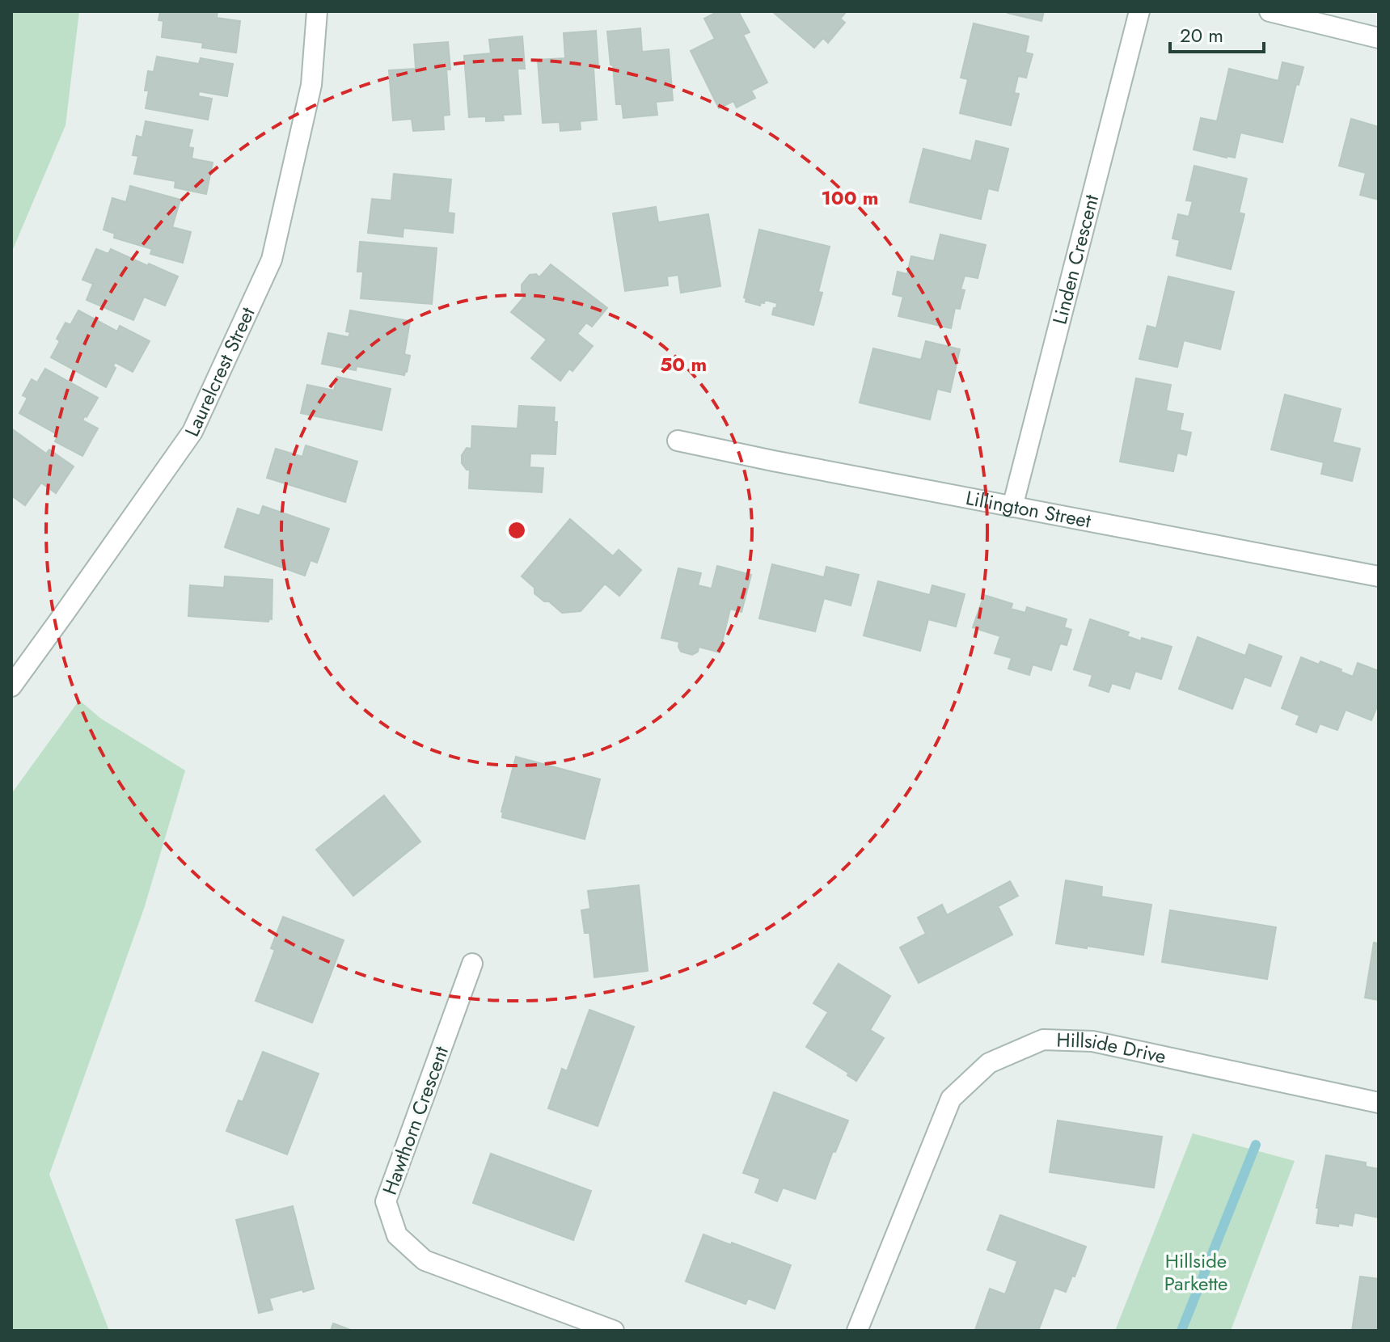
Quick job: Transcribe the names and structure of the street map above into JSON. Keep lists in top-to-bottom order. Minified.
{"streets":{"street":["Linden Crescent","Laurelcrest Street","Lillington Street","Hillside Drive","Hawthorn Crescent"]},"crossings":[["Linden Crescent","Lillington Street"]],"parks":["Hillside Parkette"],"scale_bar":"20 m","rings":["100 m","50 m"]}
